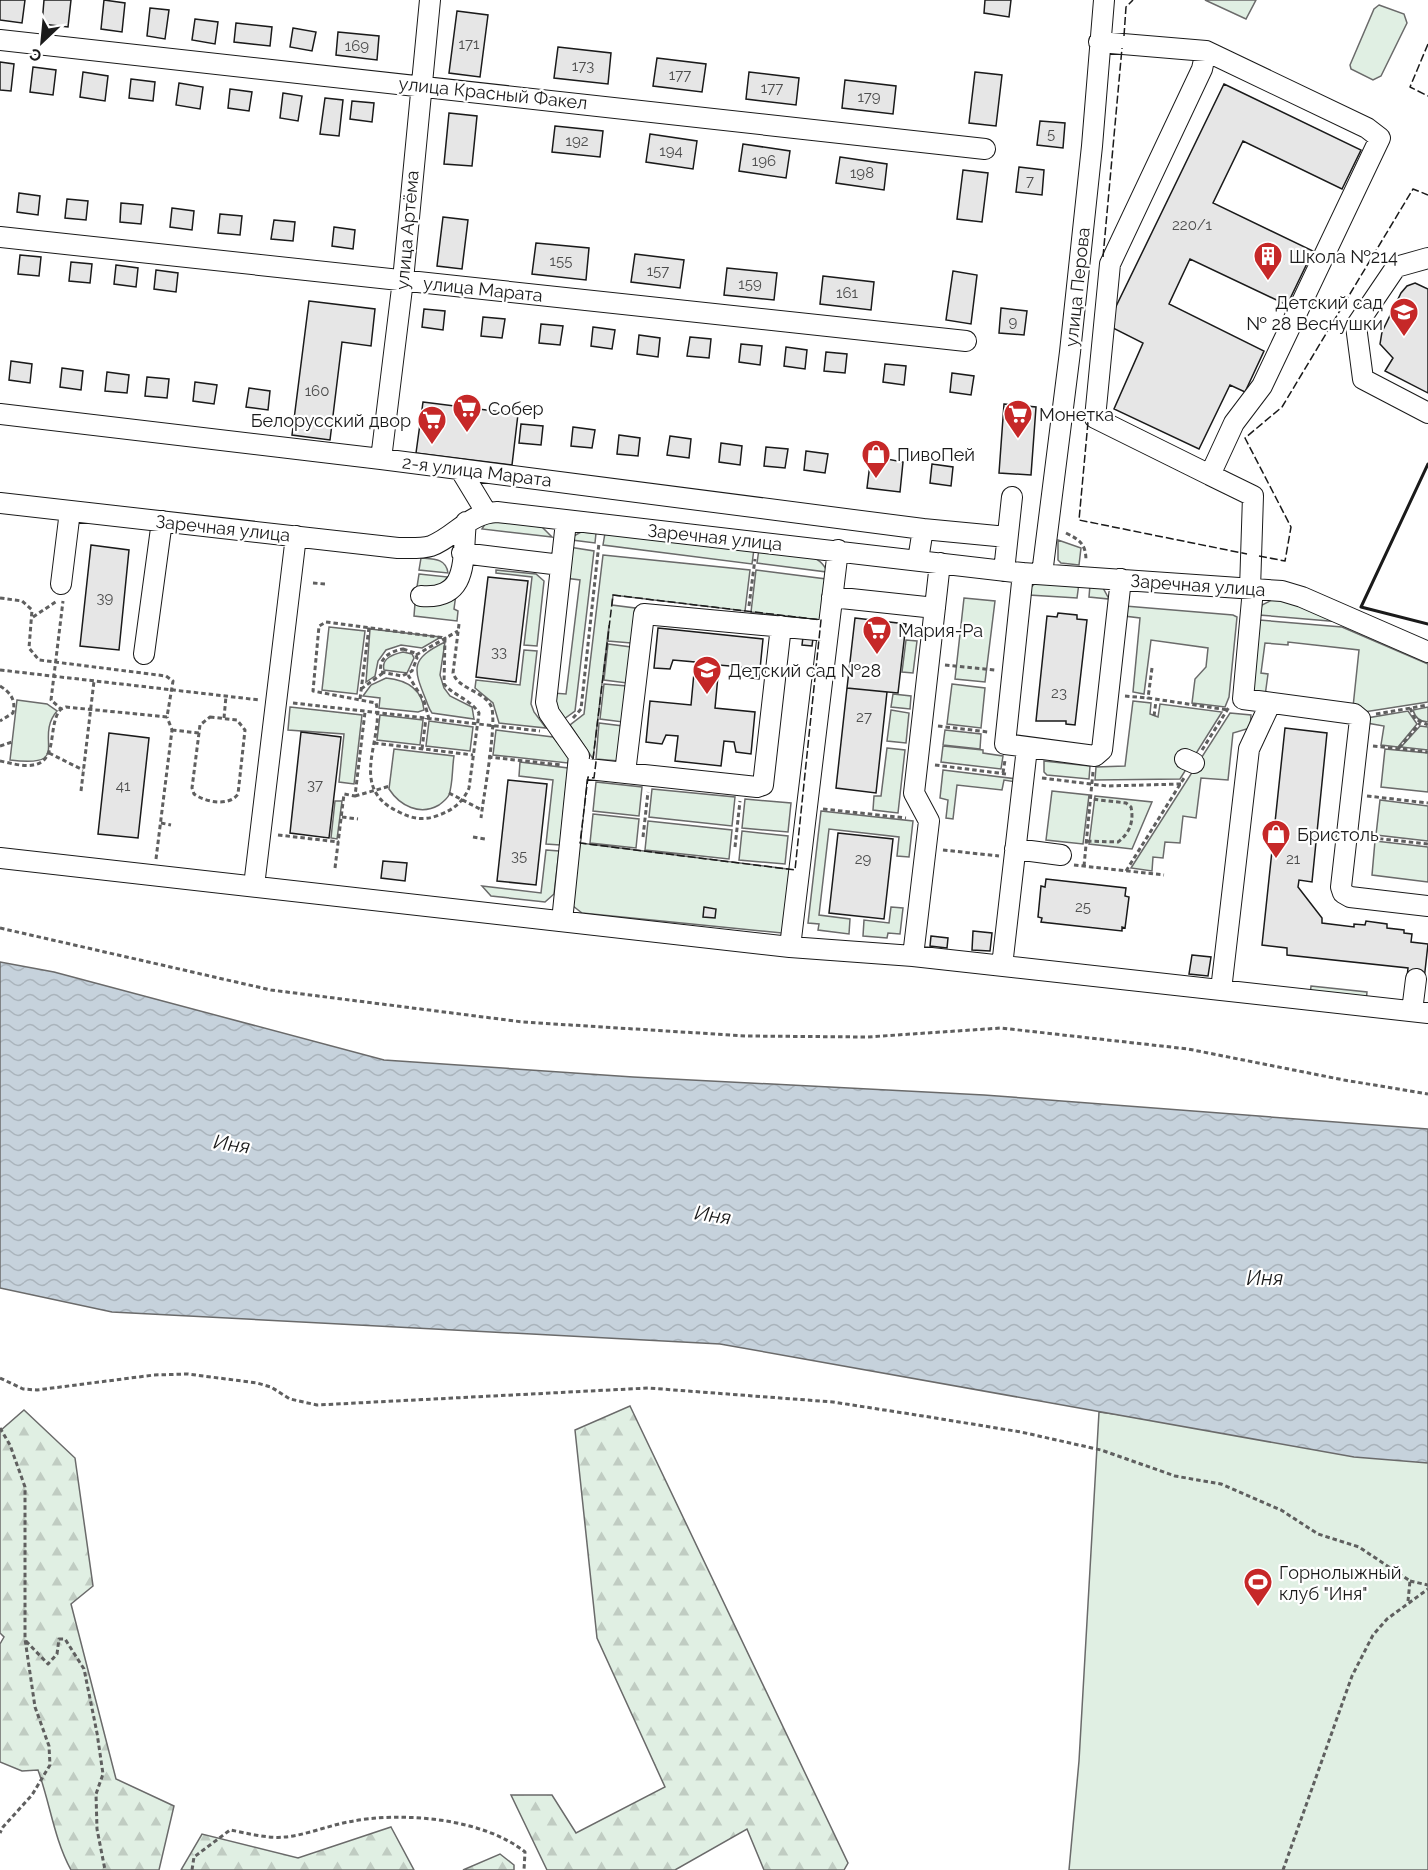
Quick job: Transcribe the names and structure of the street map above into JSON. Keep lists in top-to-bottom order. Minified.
{"streets":{"street":["улица Красный Факел","улица Артёма","улица Перова","улица Марата","2-я улица Марата","Заречная улица"]},"crossings":[["улица Красный Факел","улица Артёма"],["улица Артёма","улица Марата"],["улица Артёма","2-я улица Марата"],["улица Перова","Заречная улица"]],"water":["Иня"],"places":{"building":["Школа №214"],"school or university":["Детский сад № 28 Веснушки","Детский сад №28"],"supermarket":["Собер","Монетка","Белорусский двор","Мария-Ра"],"shop":["ПивоПей","Бристоль"],"sports":["Горнолыжный клуб \"Иня\""]},"house_numbers":["171","169","173","177","177","179","5","192","194","196","198","7","220/1","155","157","159","161","9","160","39","33","23","27","37","41","35","29","21","25"],"north":"bottom left"}
